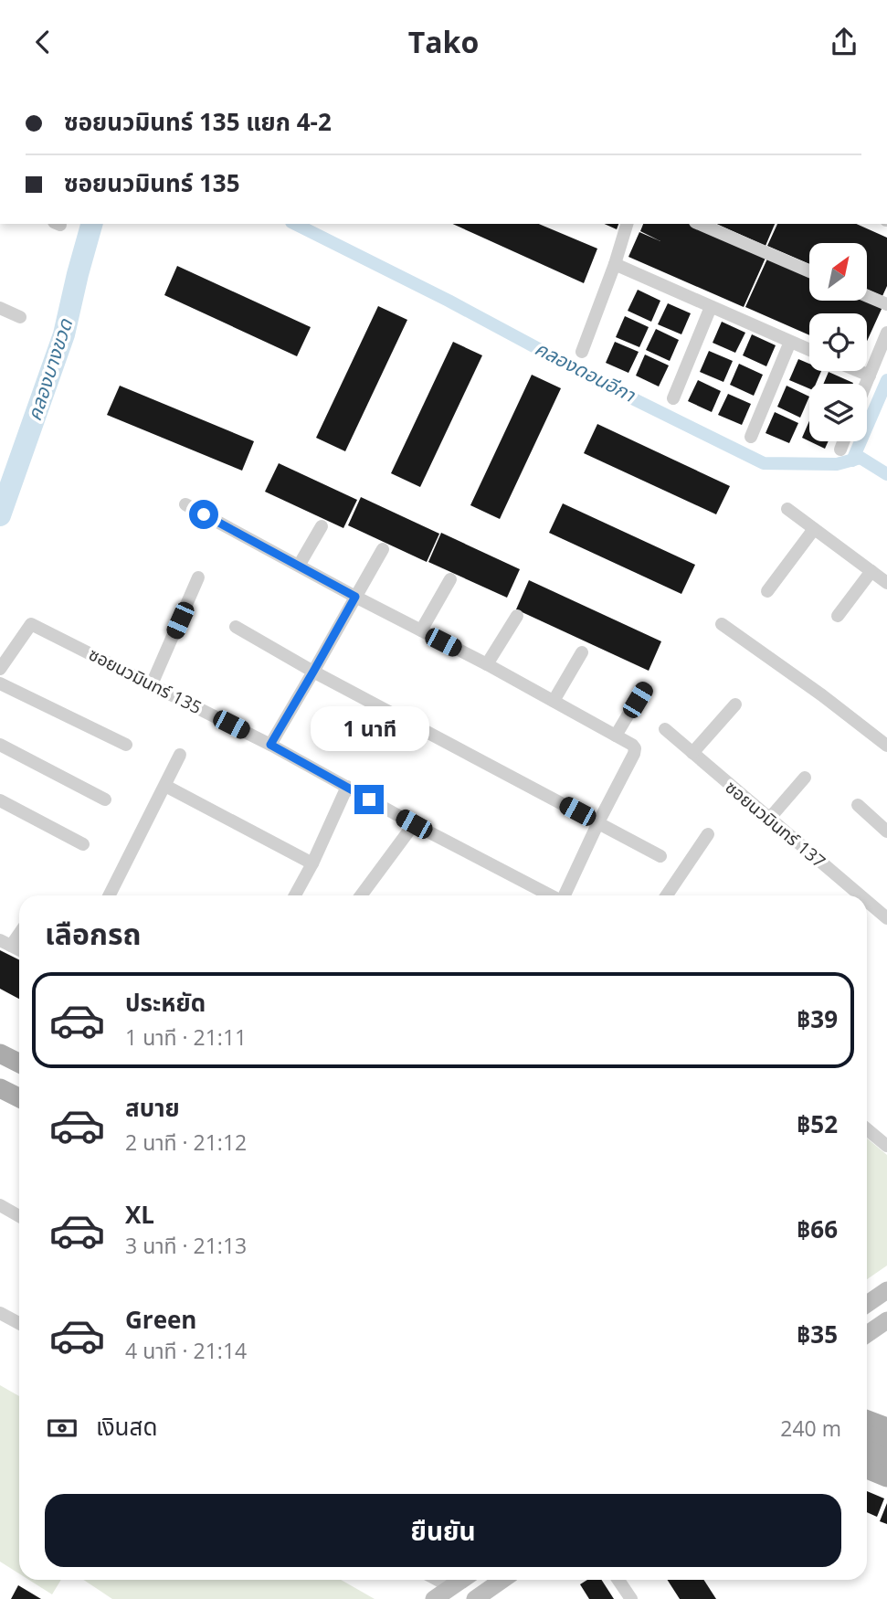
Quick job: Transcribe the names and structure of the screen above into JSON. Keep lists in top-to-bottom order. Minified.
{"streets":{"street":["ซอยนวมินทร์ 135","ซอยนวมินทร์ 137"]},"water":["คลองบางขวด","คลองดอนอีกา"],"north":"top right","page":{"header":"Tako","banner":["ซอยนวมินทร์ 135 แยก 4-2","ซอยนวมินทร์ 135"],"bubble":"1 นาที","heading":"เลือกรถ","list":[{"name":"ประหยัด","note":"1 นาที · 21:11","value":"฿39"},{"name":"สบาย","note":"2 นาที · 21:12","value":"฿52"},{"name":"XL","note":"3 นาที · 21:13","value":"฿66"},{"name":"Green","note":"4 นาที · 21:14","value":"฿35"}],"pay":["เงินสด","240 m"],"buttons":"ยืนยัน"}}
